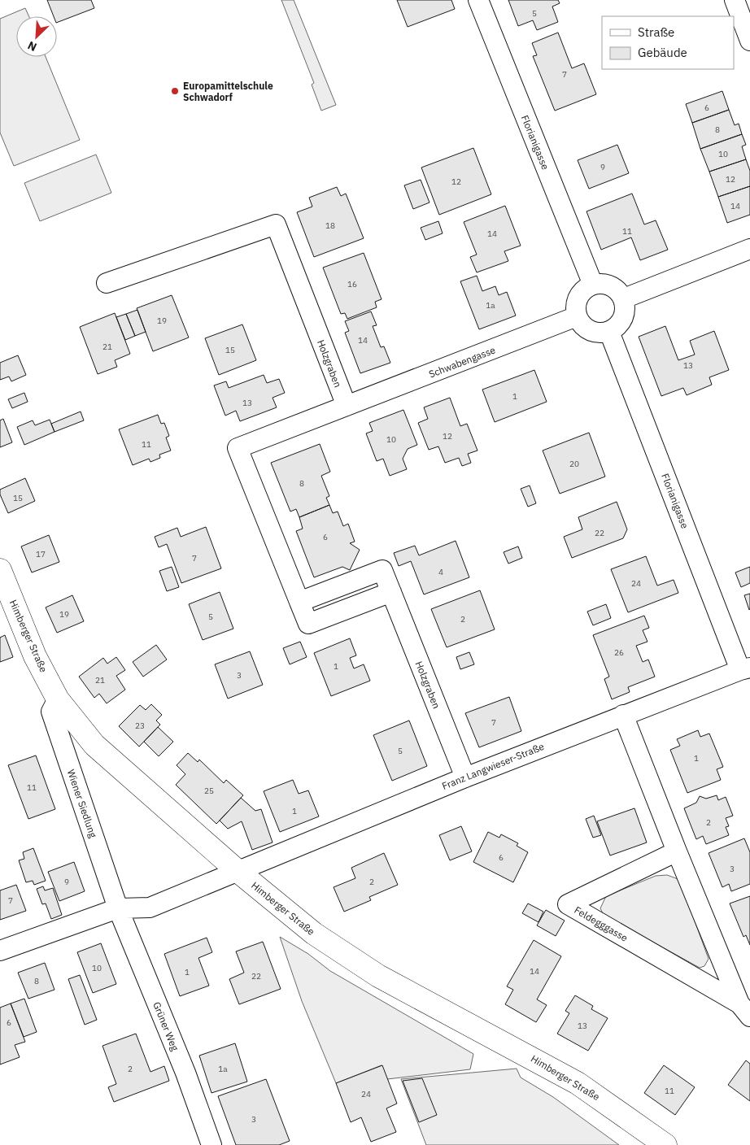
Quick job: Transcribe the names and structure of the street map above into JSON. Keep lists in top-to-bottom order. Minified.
{"streets":{"main road":["Himberger Straße"],"street":["Florianigasse","Schwabengasse","Holzgraben","Franz Langwieser-Straße","Wiener Siedlung","Feldegggasse","Grüner Weg"]},"crossings":[["Florianigasse","Schwabengasse"],["Florianigasse","Franz Langwieser-Straße"],["Schwabengasse","Holzgraben"],["Holzgraben","Franz Langwieser-Straße"],["Himberger Straße","Franz Langwieser-Straße"],["Himberger Straße","Wiener Siedlung"],["Franz Langwieser-Straße","Feldegggasse"],["Wiener Siedlung","Grüner Weg"]],"places":["Europamittelschule Schwadorf"],"house_numbers":["5","7","6","8","10","9","12","12","14","18","11","14","16","1a","19","14","21","15","13","1","13","12","10","11","20","8","15","22","6","17","7","4","24","19","5","2","26","1","3","21","7","23","5","1","11","25","1","2","6","3","9","2","7","10","14","1","22","8","6","13","2","1a","11","24","3"],"legend":["Straße","Gebäude"],"north":"bottom left"}
